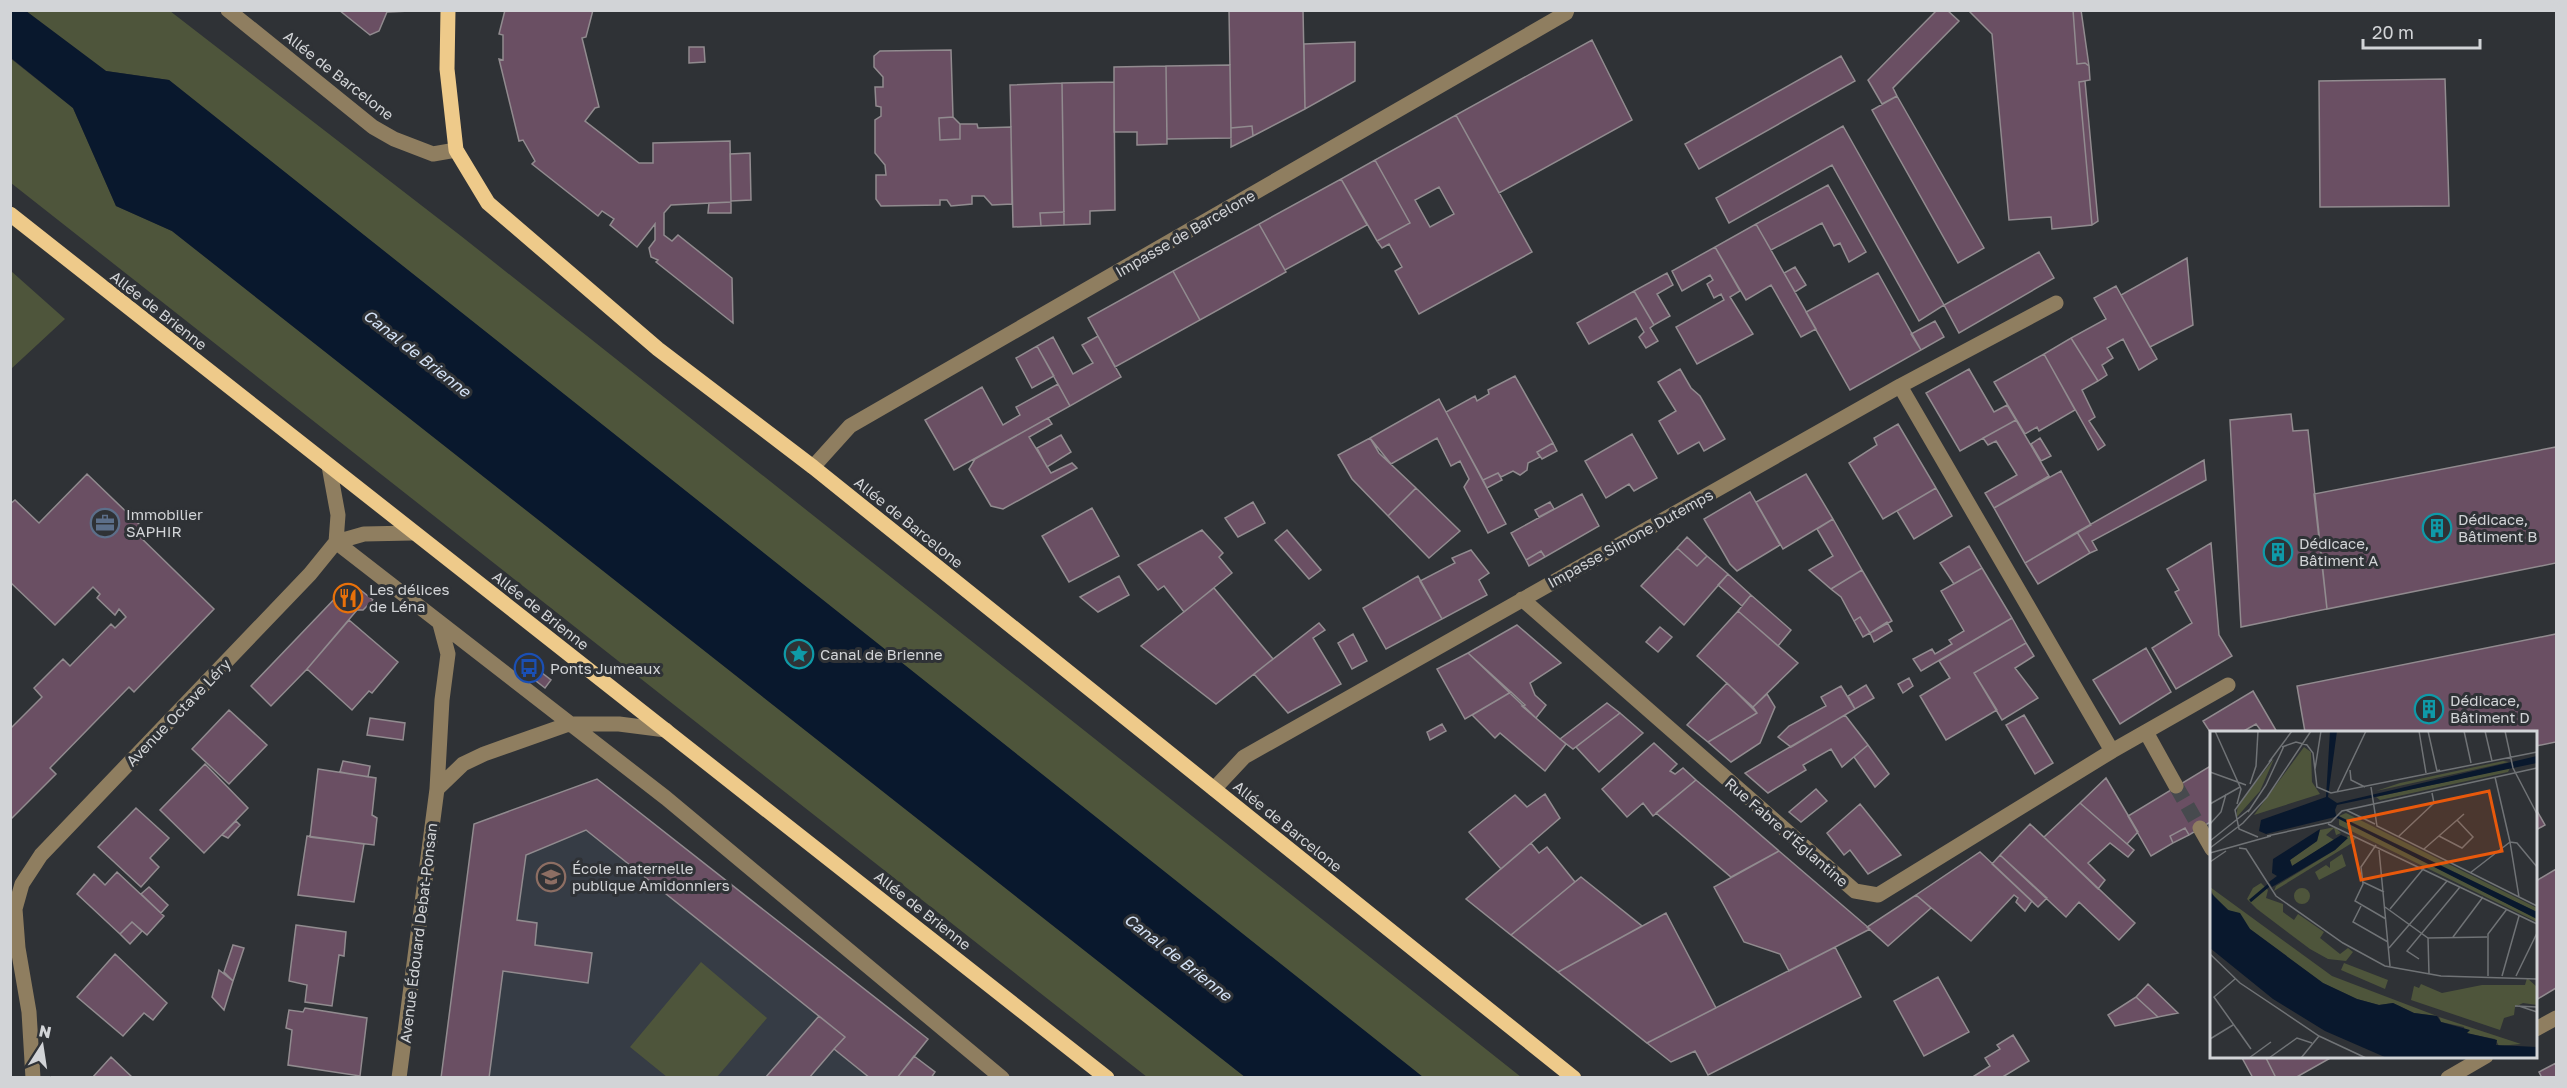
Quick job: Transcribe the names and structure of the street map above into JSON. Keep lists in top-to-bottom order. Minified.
{"streets":{"main road":["Allée de Barcelone","Allée de Brienne"],"street":["Impasse de Barcelone","Impasse Simone Dutemps","Avenue Octave Léry","Rue Fabre d'Églantine","Avenue Édouard Debat-Ponsan"]},"crossings":[["Allée de Barcelone","Impasse de Barcelone"],["Allée de Barcelone","Impasse Simone Dutemps"],["Impasse Simone Dutemps","Rue Fabre d'Églantine"]],"water":["Canal de Brienne"],"places":{"office":["Immobilier SAPHIR"],"building":["Dédicace, Bâtiment B","Dédicace, Bâtiment A","Dédicace, Bâtiment D"],"restaurant":["Les délices de Léna"],"place":["Canal de Brienne"],"bus stop":["Ponts Jumeaux"],"school or university":["École maternelle publique Amidonniers"]},"scale_bar":"20 m","north":"top"}
